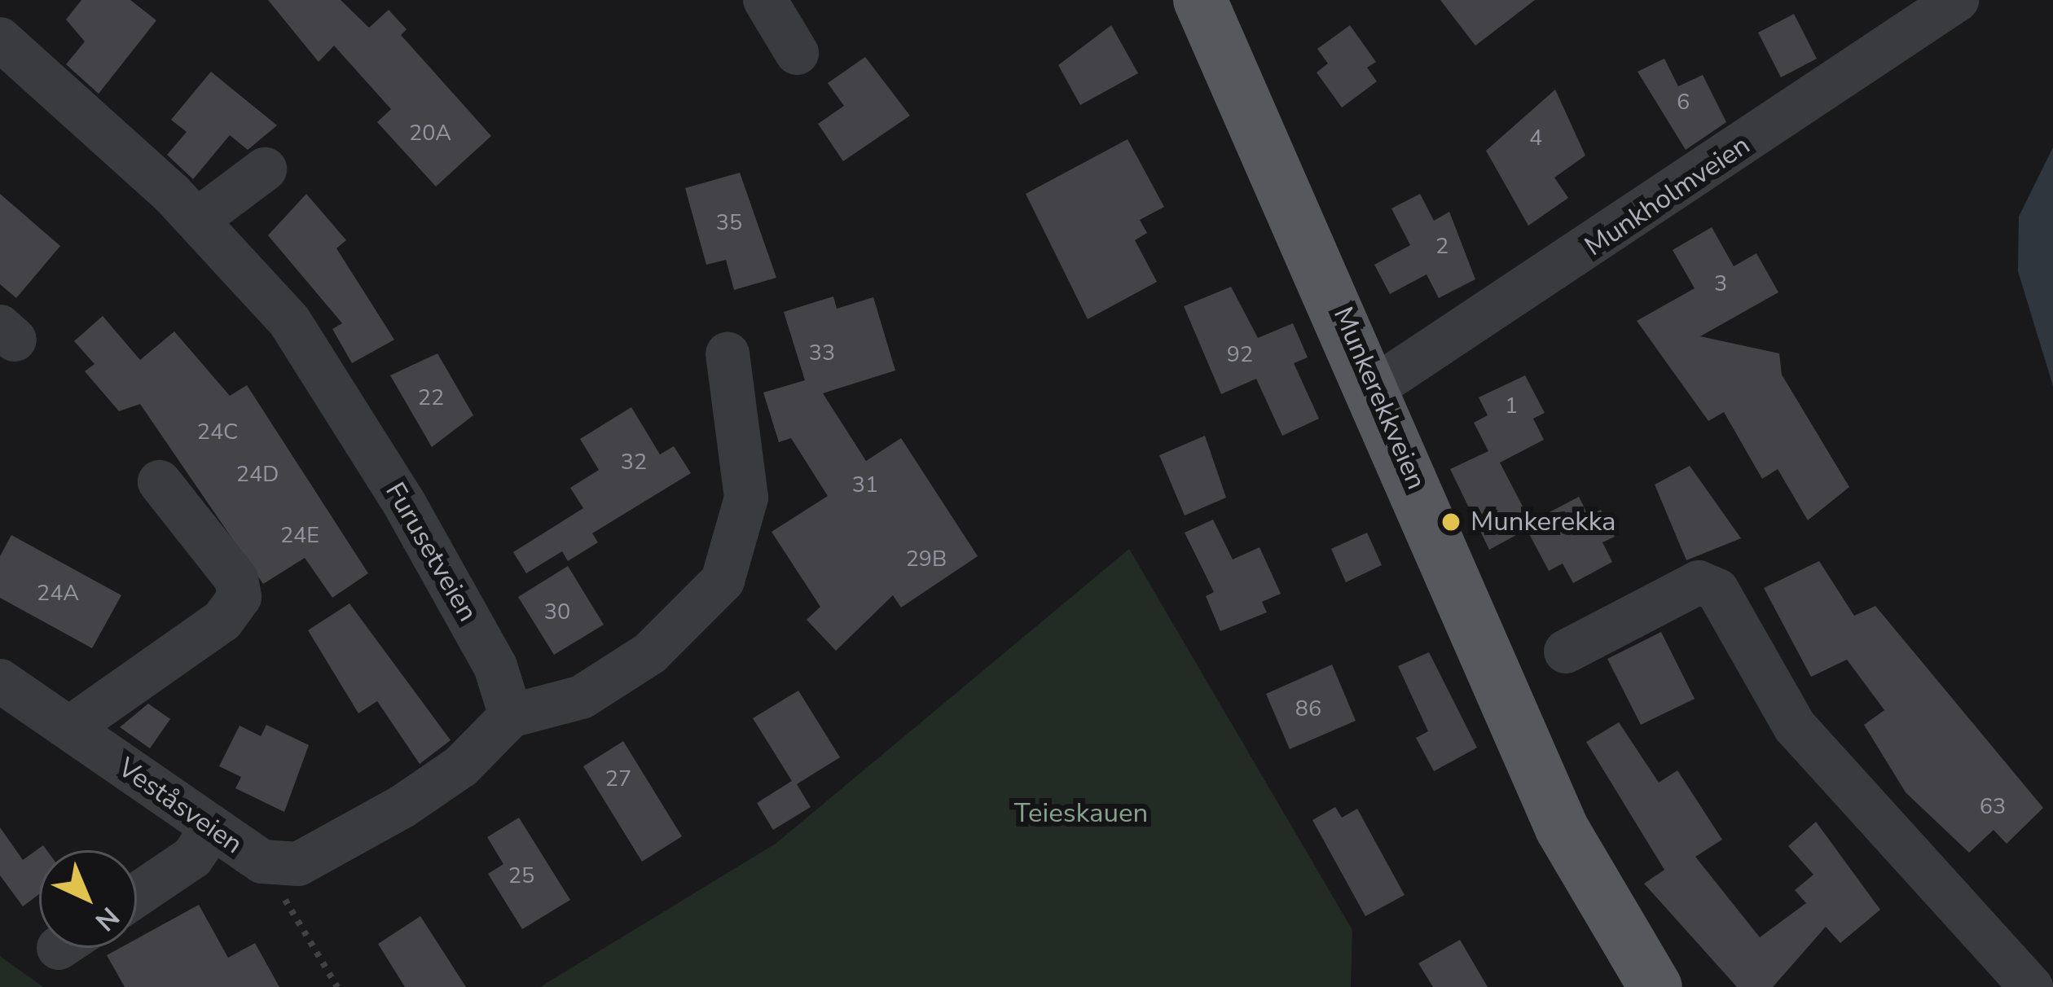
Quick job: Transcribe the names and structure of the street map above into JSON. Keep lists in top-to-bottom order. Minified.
{"streets":{"main road":["Munkerekkveien"],"street":["Munkholmveien","Furusetveien","Veståsveien"]},"crossings":[["Munkholmveien","Munkerekkveien"],["Furusetveien","Veståsveien"]],"parks":["Teieskauen"],"places":["Munkerekka"],"house_numbers":["6","20A","4","35","2","3","33","92","22","1","24C","32","24D","31","24E","29B","24A","30","86","27","63","25"],"north":"bottom right"}
